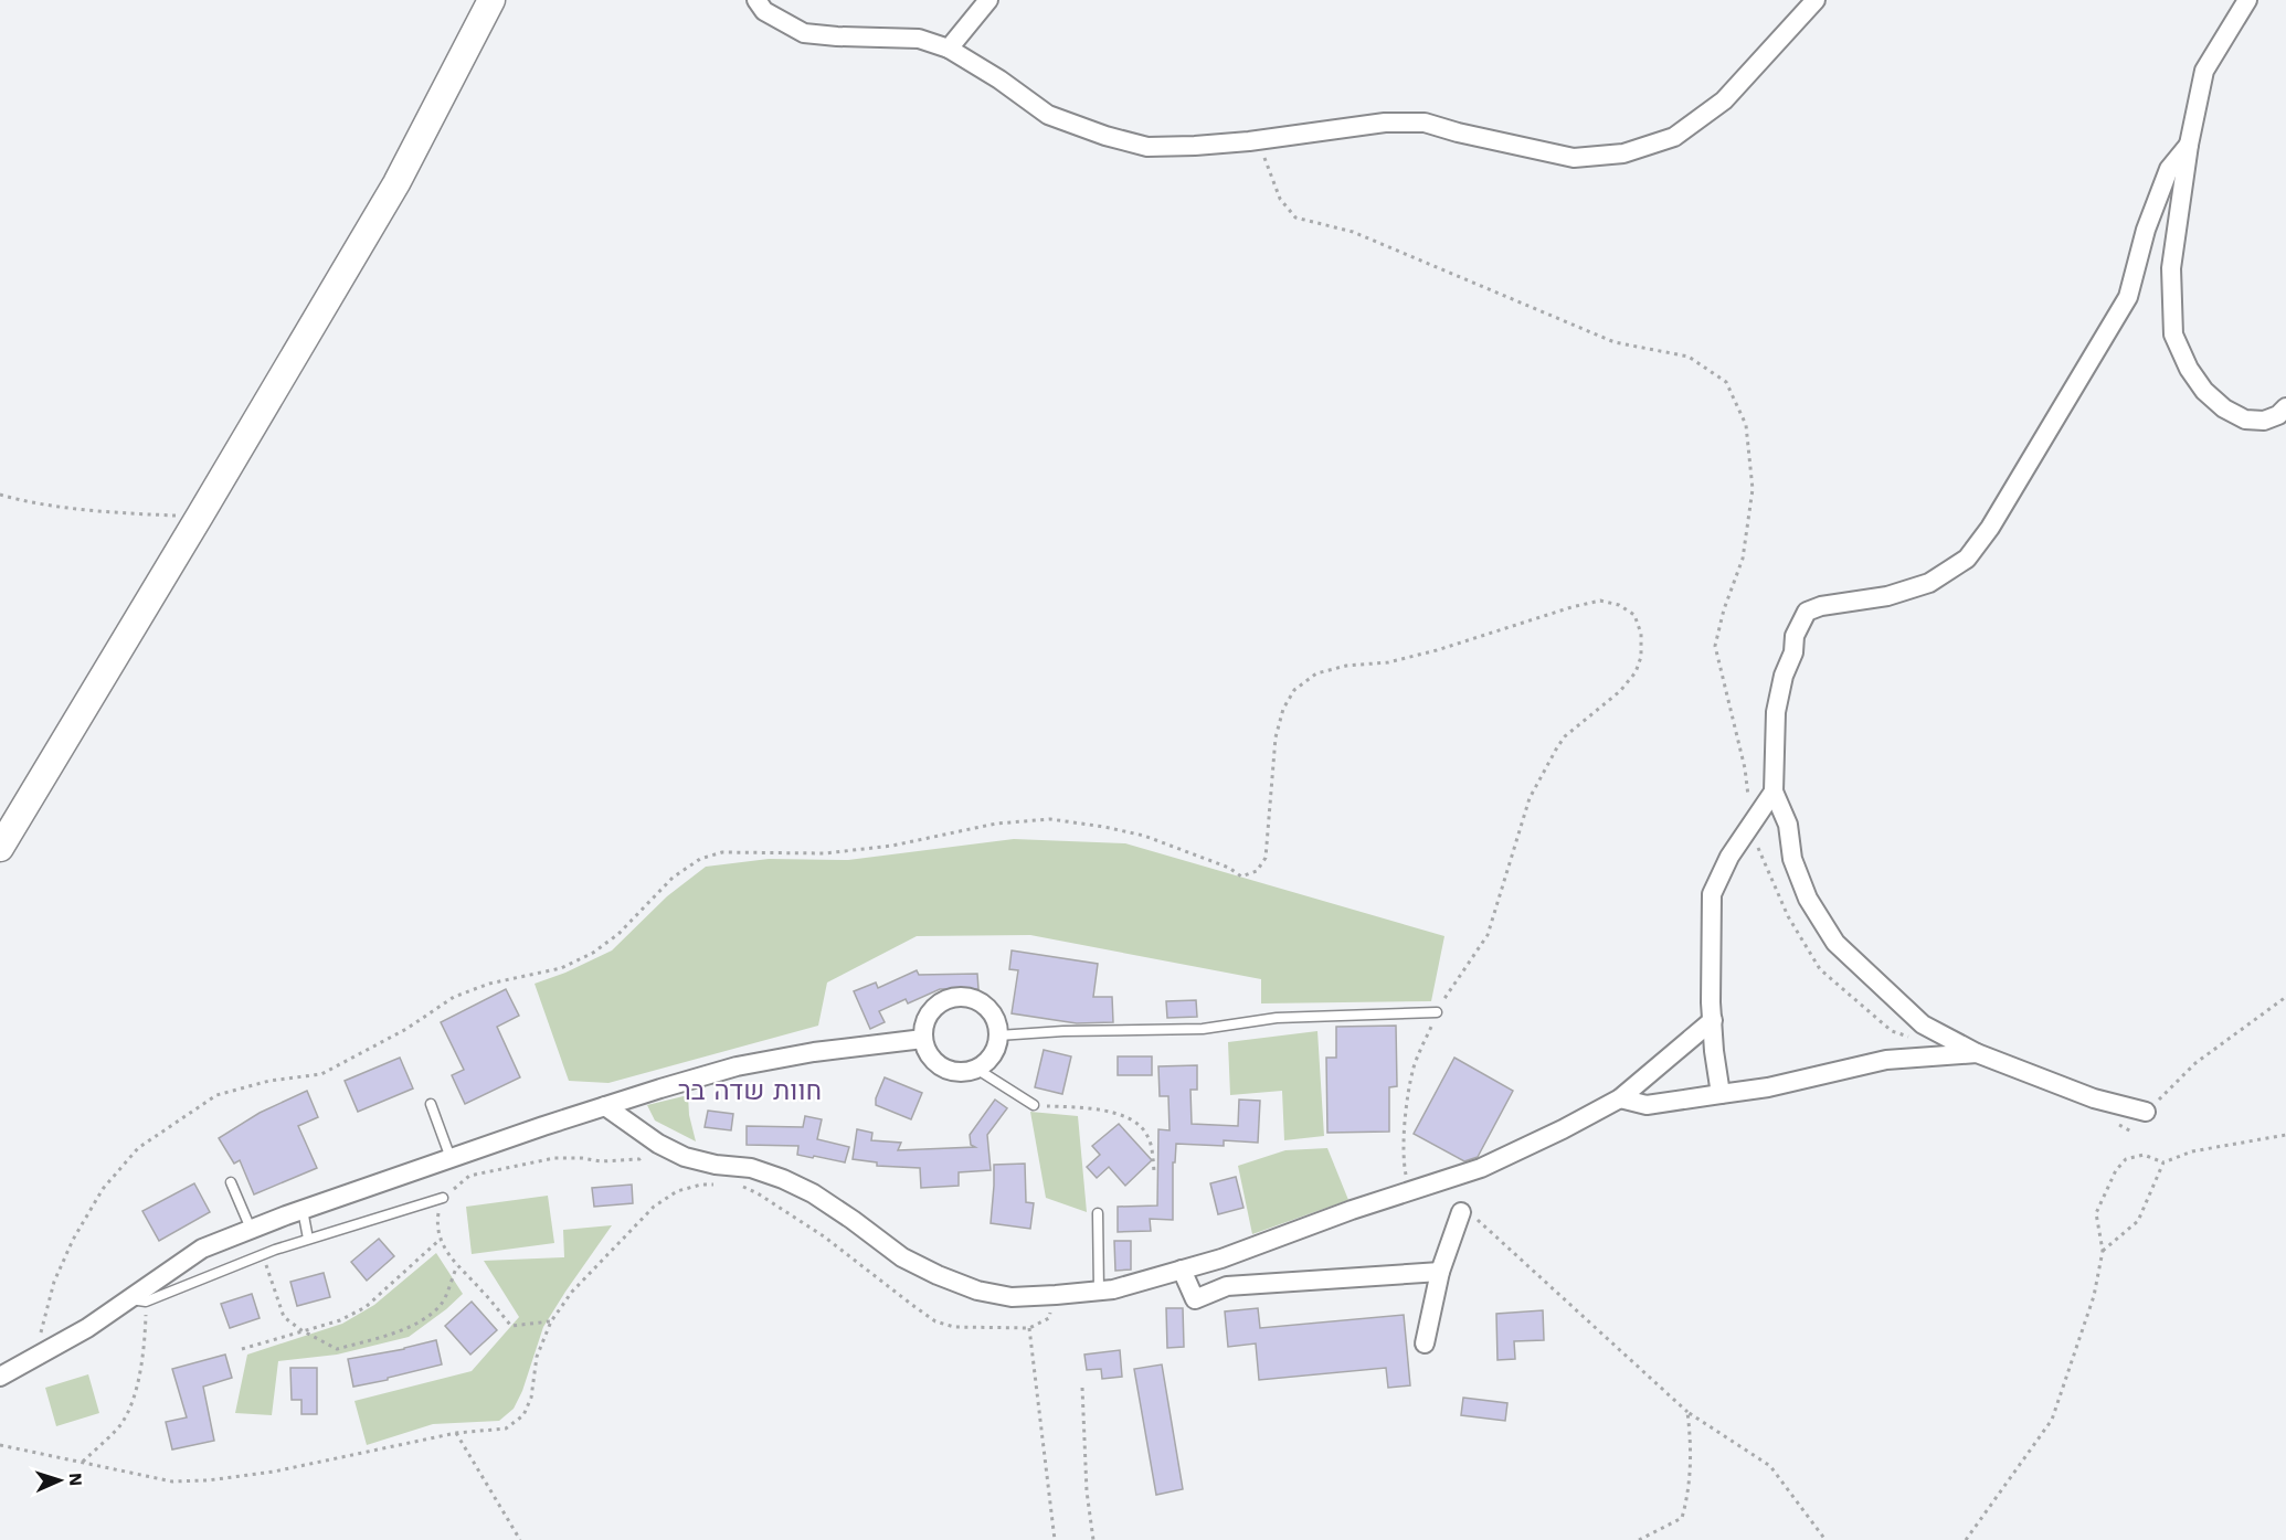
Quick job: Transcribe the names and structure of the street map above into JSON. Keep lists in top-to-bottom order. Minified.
{"districts":["חוות שדה בר"],"north":"right"}
